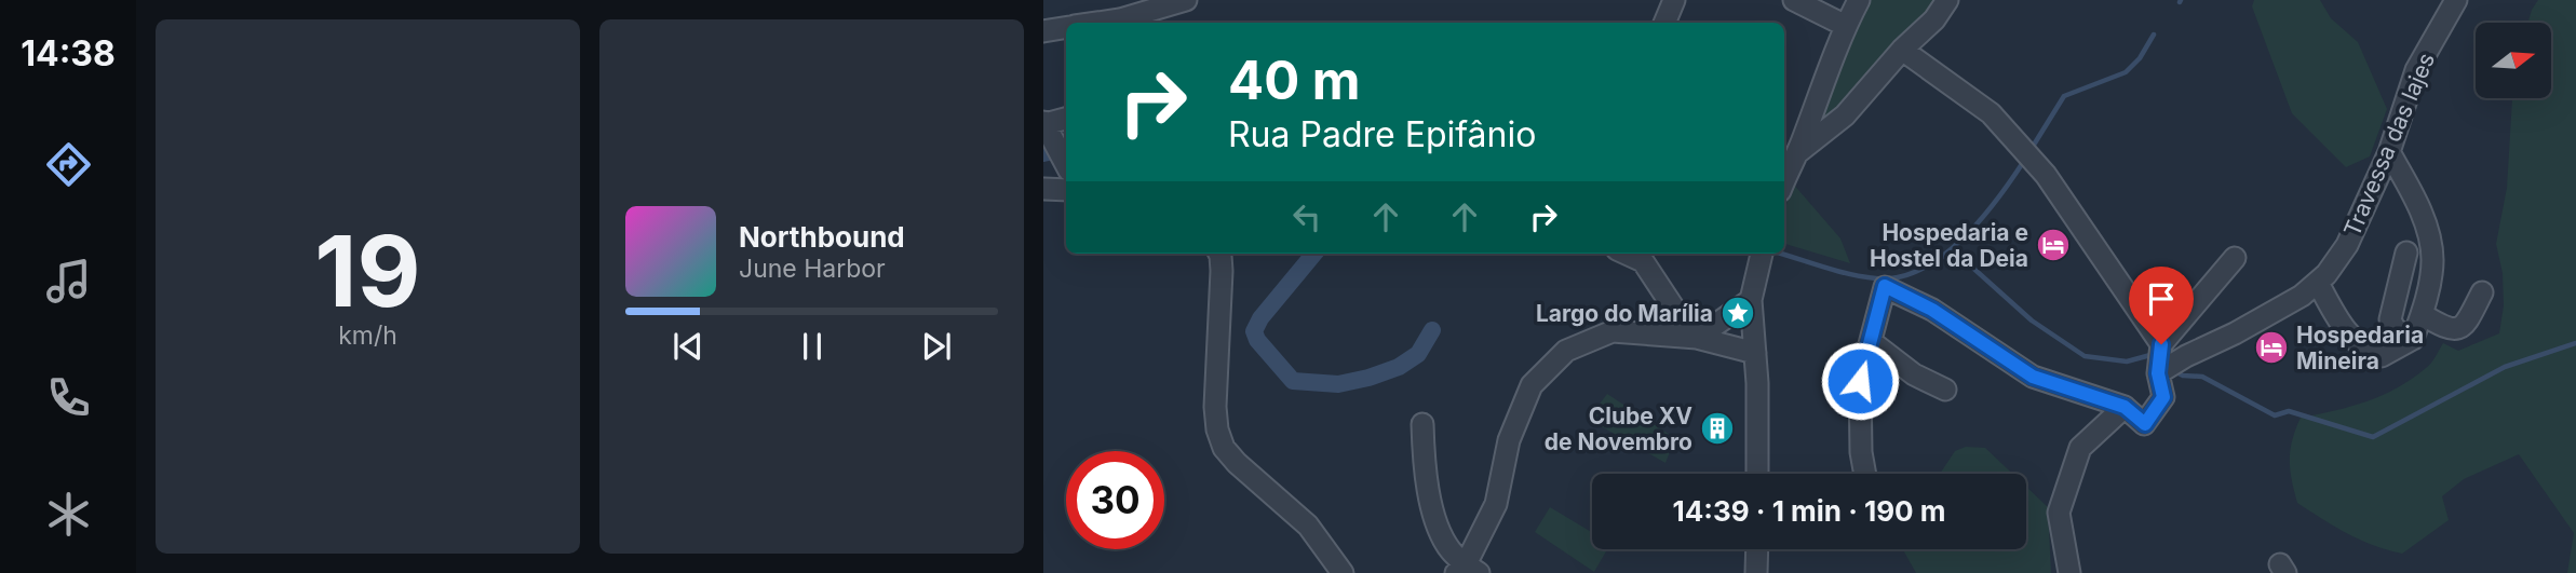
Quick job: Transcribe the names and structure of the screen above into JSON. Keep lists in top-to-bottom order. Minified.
{"streets":{"street":["Travessa das lajes"]},"places":{"hotel":["Hospedaria e Hostel da Deia","Hospedaria Mineira"],"place":["Largo do Marília"],"building":["Clube XV de Novembro"]},"north":"right","page":{"tabs":"14:38","tile":["19","km/h"],"turn":["40 m","Rua Padre Epifânio"],"song":["Northbound","June Harbor"],"limit":"30","trip":"14:39 · 1 min · 190 m"}}
